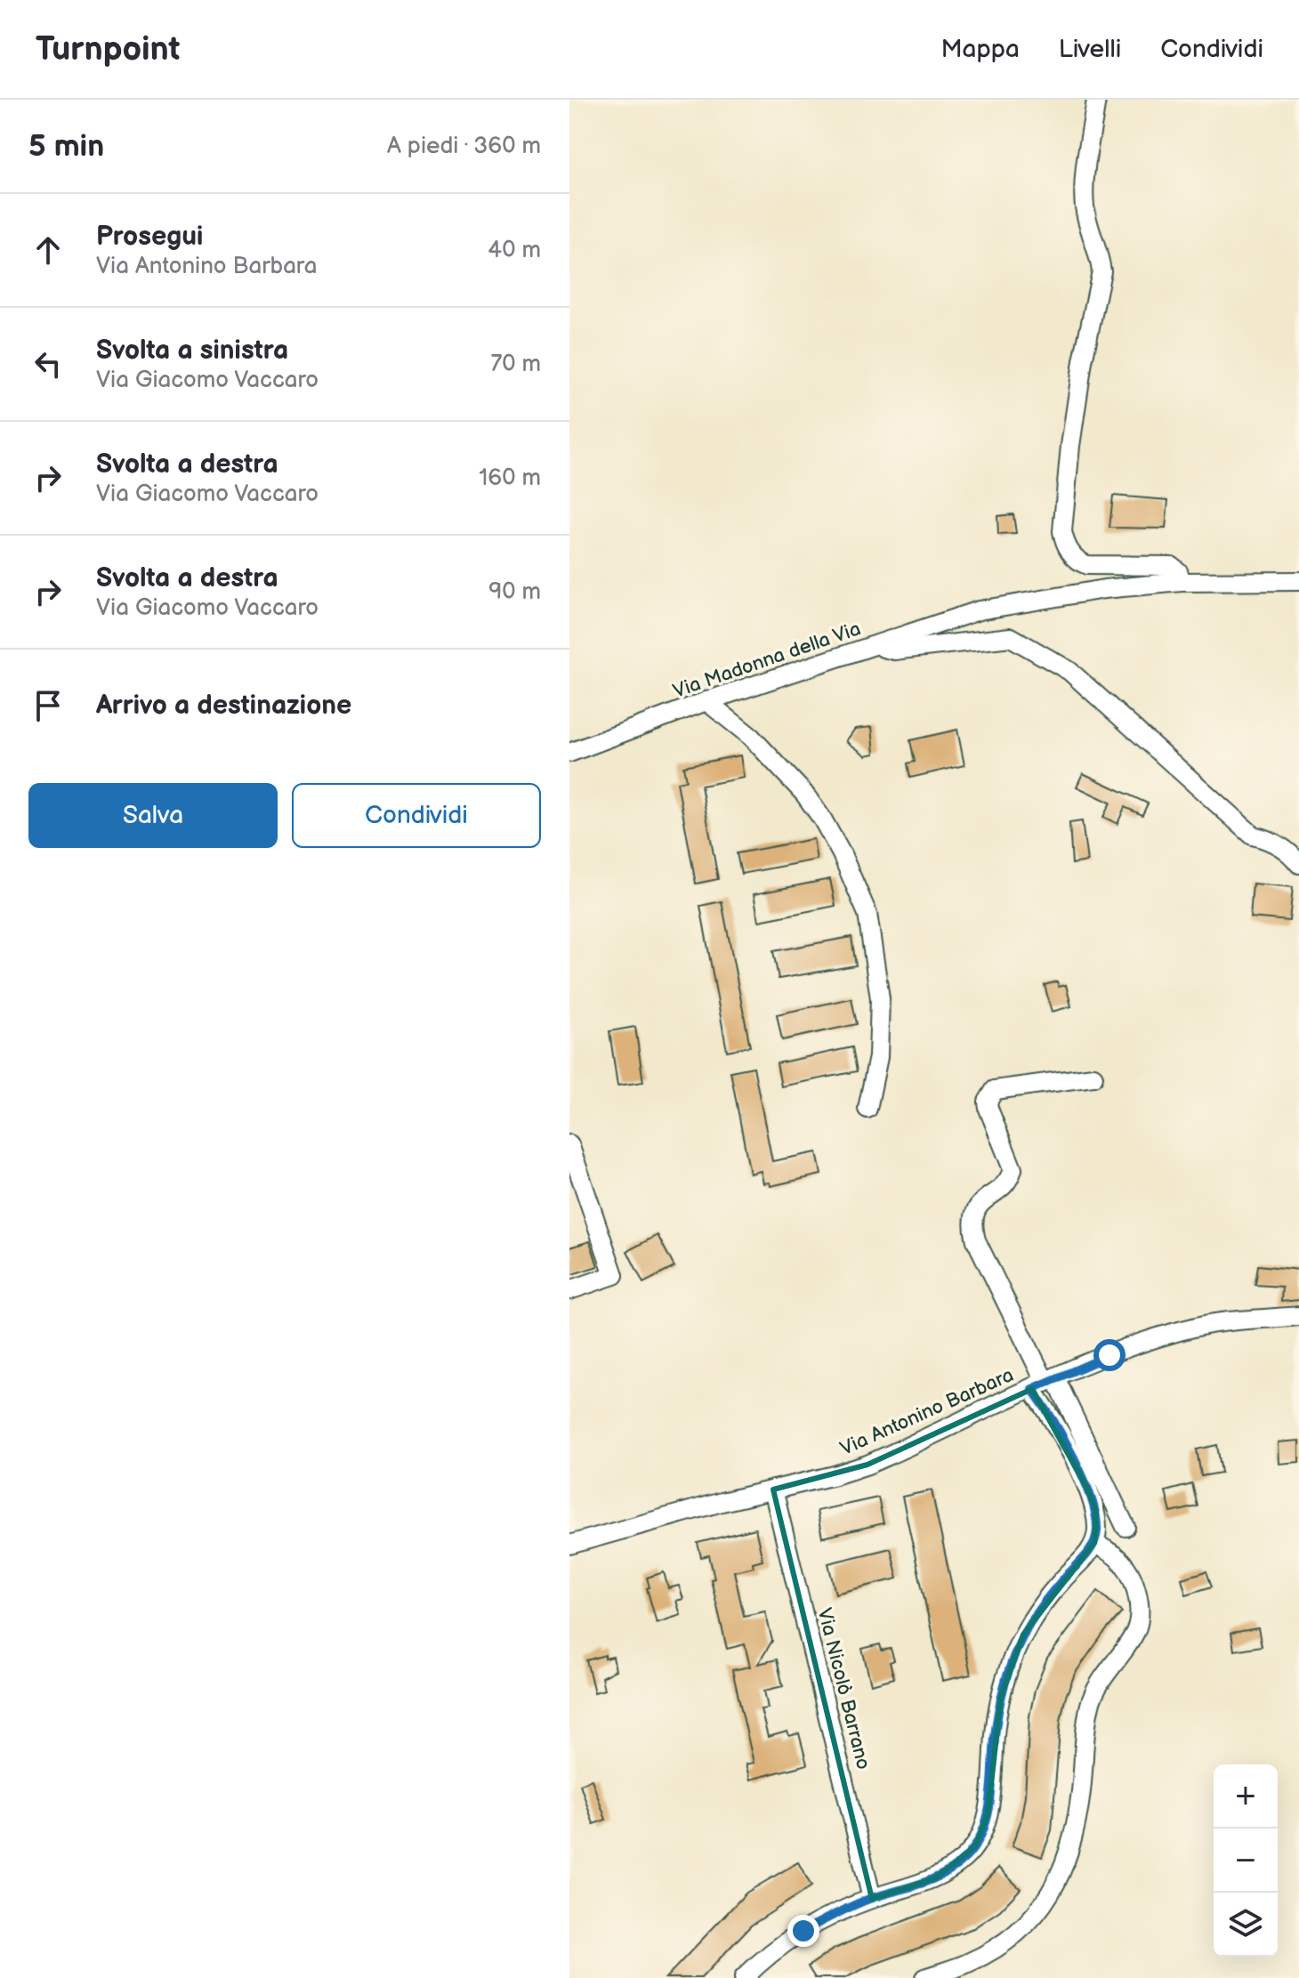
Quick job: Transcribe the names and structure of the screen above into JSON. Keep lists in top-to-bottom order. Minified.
{"streets":{"street":["Via Madonna della Via","Via Antonino Barbara","Via Nicolò Barrano"]},"crossings":[["Via Antonino Barbara","Via Nicolò Barrano"]],"page":{"header":"Turnpoint","nav":["Mappa","Livelli","Condividi"],"heading":["5 min","A piedi · 360 m"],"list":[["Prosegui","Via Antonino Barbara","40 m"],["Svolta a sinistra","Via Giacomo Vaccaro","70 m"],["Svolta a destra","Via Giacomo Vaccaro","160 m"],["Svolta a destra","Via Giacomo Vaccaro","90 m"],"Arrivo a destinazione"],"buttons":["Salva","Condividi"],"map_buttons":["+","−"]}}
